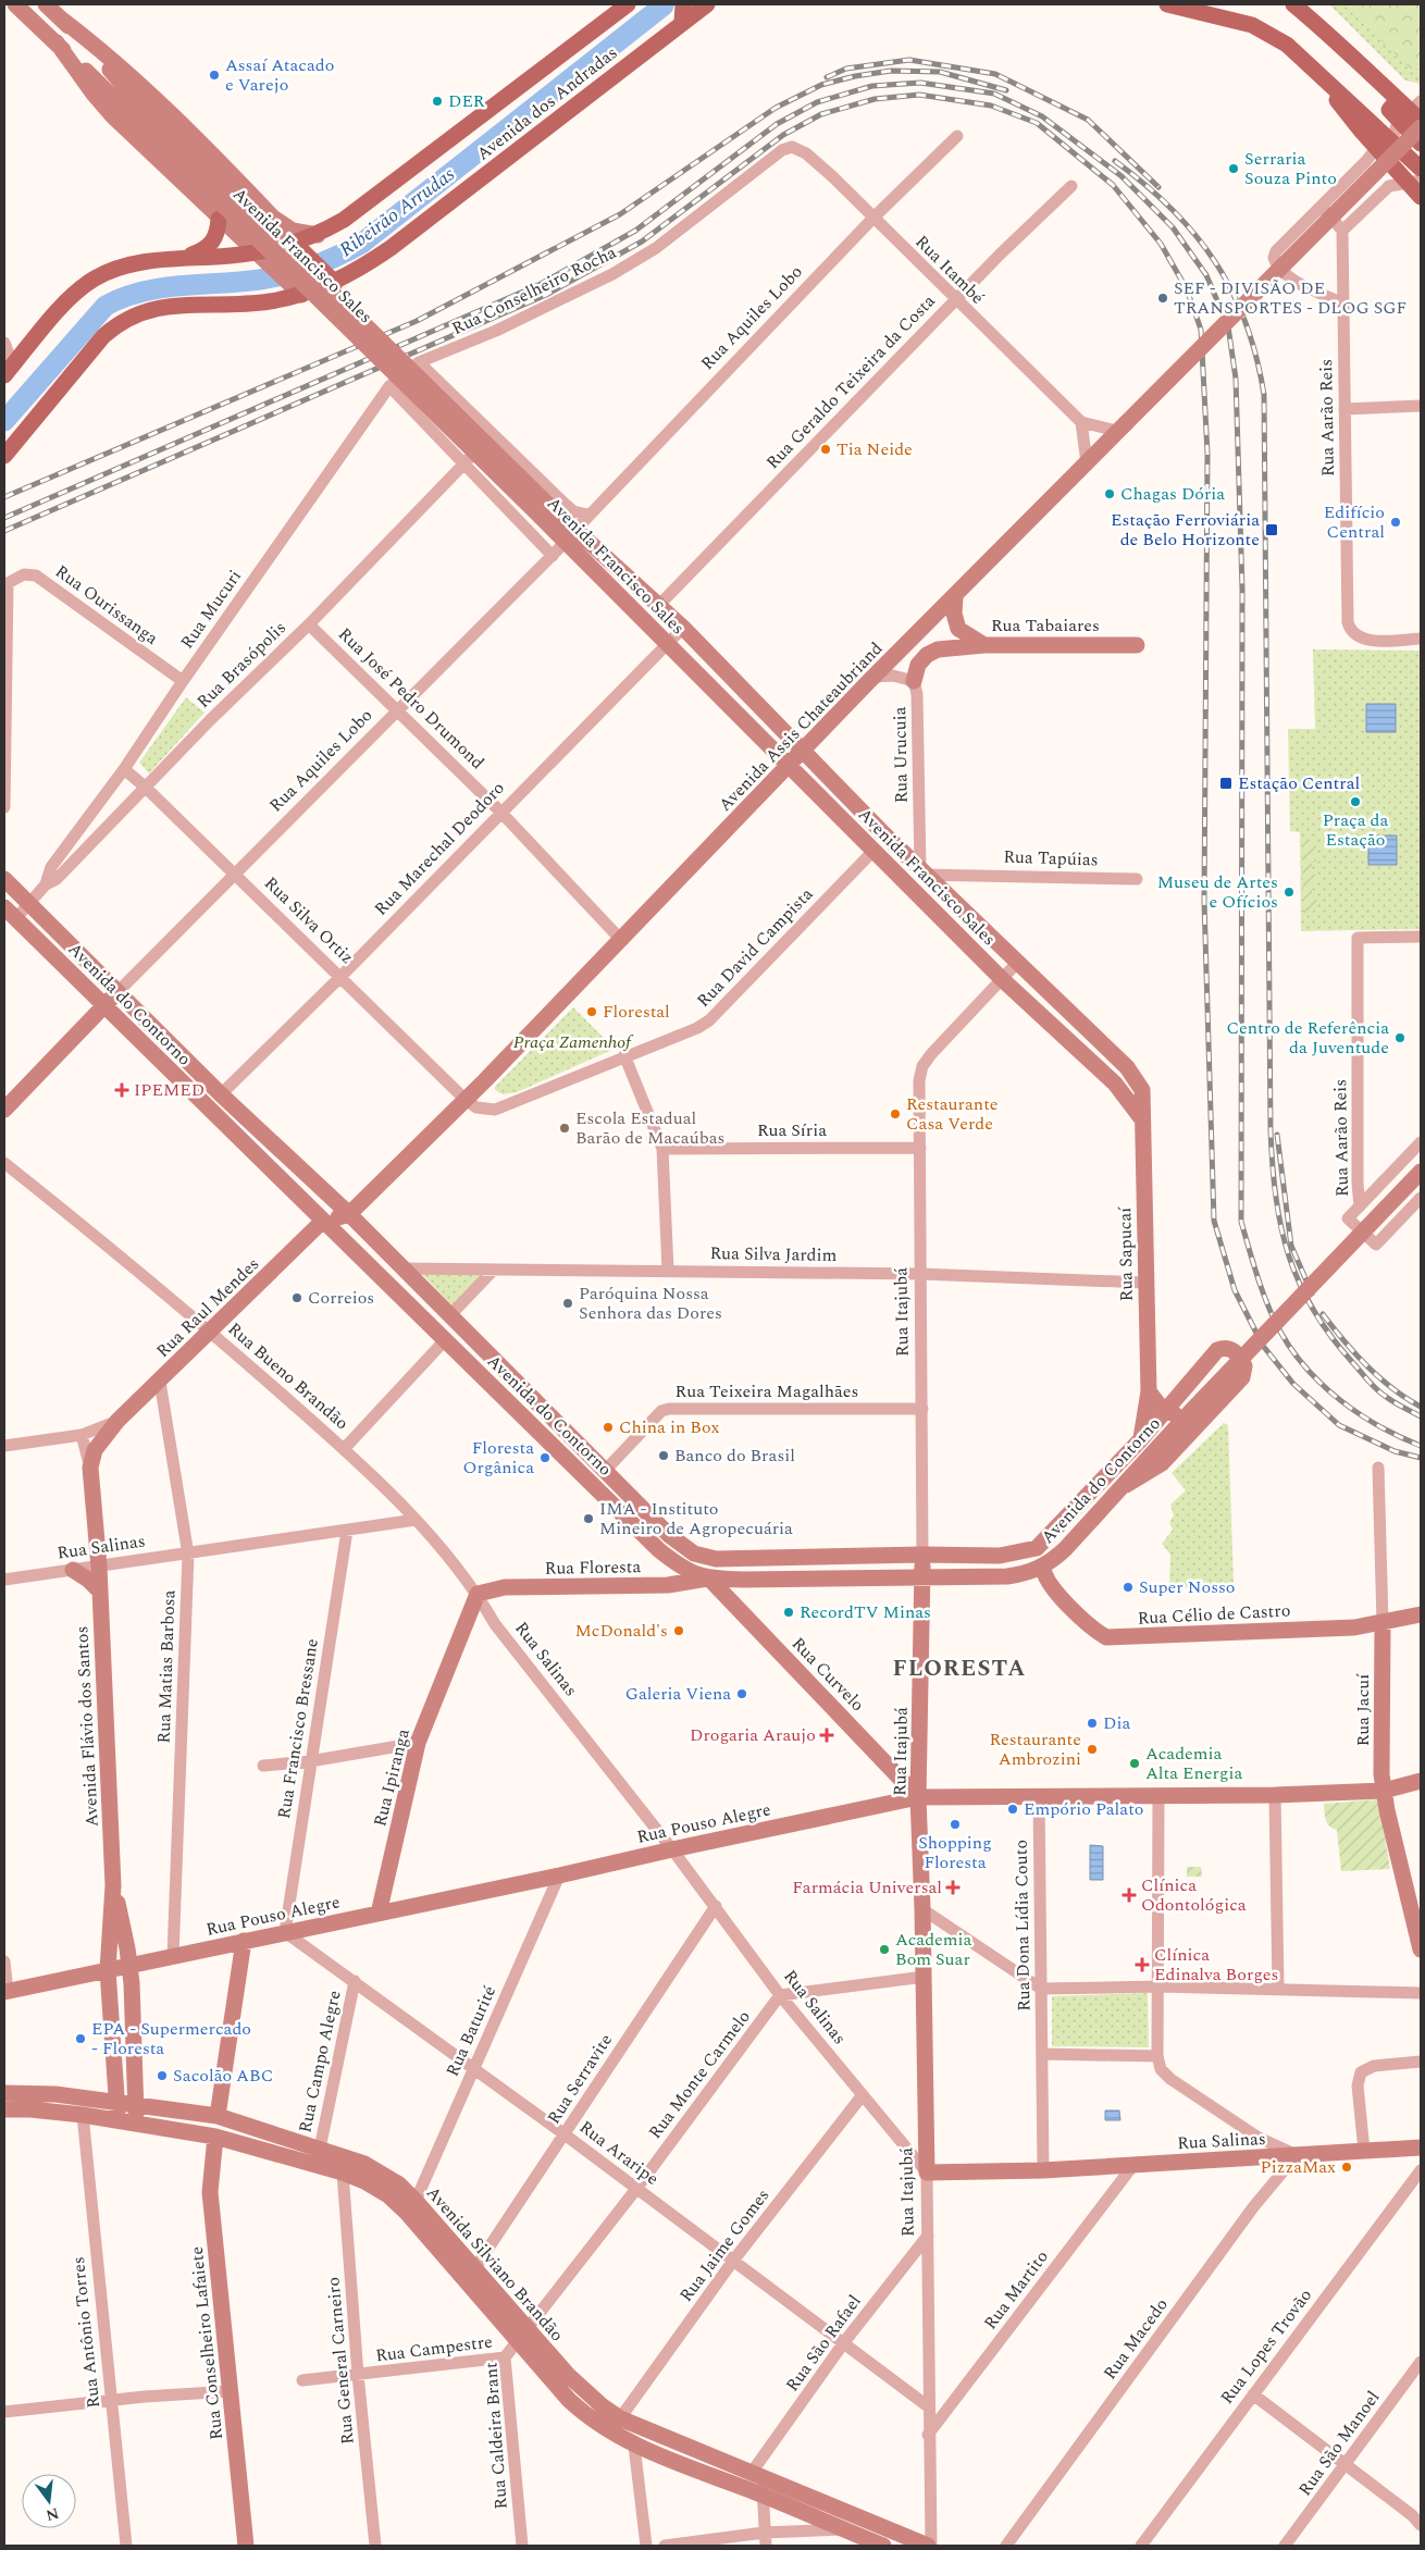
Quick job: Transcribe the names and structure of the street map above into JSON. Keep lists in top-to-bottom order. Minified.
{"streets":{"main road":["Avenida dos Andradas"],"street":["Avenida Francisco Sales","Rua Itambé","Rua Conselheiro Rocha","Rua Aquiles Lobo","Rua Geraldo Teixeira da Costa","Rua Aarão Reis","Rua Ourissanga","Rua Mucuri","Rua Tabaiares","Rua Brasópolis","Rua José Pedro Drumond","Avenida Assis Chateaubriand","Rua Urucuia","Rua Marechal Deodoro","Rua Tapúias","Rua Silva Ortiz","Rua David Campista","Avenida do Contorno","Rua Síria","Rua Silva Jardim","Rua Sapucaí","Rua Raul Mendes","Rua Itajubá","Rua Bueno Brandão","Rua Teixeira Magalhães","Rua Salinas","Rua Floresta","Rua Célio de Castro","Rua Matias Barbosa","Rua Curvelo","Rua Jacuí","Avenida Flávio dos Santos","Rua Francisco Bressane","Rua Ipiranga","Rua Pouso Alegre","Rua Dona Lídia Couto","Rua Baturité","Rua Campo Alegre","Rua Monte Carmelo","Rua Serravite","Rua Araripe","Rua Jaime Gomes","Avenida Silviano Brandão","Rua Martito","Rua Antônio Torres","Rua Macedo","Rua Conselheiro Lafaiete","Rua São Rafael","Rua Lopes Trovão","Rua Campestre","Rua General Carneiro","Rua Caldeira Brant","Rua São Manoel"]},"crossings":[["Avenida dos Andradas","Avenida Francisco Sales"],["Avenida Francisco Sales","Rua Conselheiro Rocha"],["Avenida Francisco Sales","Rua Aquiles Lobo"],["Avenida Francisco Sales","Rua Geraldo Teixeira da Costa"],["Avenida Francisco Sales","Rua Mucuri"],["Avenida Francisco Sales","Rua Brasópolis"],["Avenida Francisco Sales","Avenida Assis Chateaubriand"],["Avenida Francisco Sales","Rua Urucuia"],["Avenida Francisco Sales","Rua Marechal Deodoro"],["Avenida Francisco Sales","Rua Tapúias"],["Avenida Francisco Sales","Rua David Campista"],["Avenida Francisco Sales","Rua Sapucaí"],["Avenida Francisco Sales","Rua Itajubá"],["Rua Itambé","Rua Conselheiro Rocha"],["Rua Itambé","Rua Aquiles Lobo"],["Rua Itambé","Rua Geraldo Teixeira da Costa"],["Rua Conselheiro Rocha","Rua Mucuri"],["Rua Aquiles Lobo","Rua José Pedro Drumond"],["Rua Aquiles Lobo","Rua Silva Ortiz"],["Rua Aquiles Lobo","Avenida do Contorno"],["Rua Ourissanga","Rua Mucuri"],["Rua Mucuri","Rua Brasópolis"],["Rua Mucuri","Rua Silva Ortiz"],["Rua Tabaiares","Avenida Assis Chateaubriand"],["Rua Brasópolis","Rua José Pedro Drumond"],["Rua Brasópolis","Rua Silva Ortiz"],["Rua Brasópolis","Avenida do Contorno"],["Rua José Pedro Drumond","Avenida Assis Chateaubriand"],["Rua José Pedro Drumond","Rua Marechal Deodoro"],["Avenida Assis Chateaubriand","Rua Urucuia"],["Avenida Assis Chateaubriand","Rua Silva Ortiz"],["Avenida Assis Chateaubriand","Rua David Campista"],["Avenida Assis Chateaubriand","Avenida do Contorno"],["Avenida Assis Chateaubriand","Rua Raul Mendes"],["Rua Urucuia","Rua Tapúias"],["Rua Marechal Deodoro","Rua Silva Ortiz"],["Rua Marechal Deodoro","Avenida do Contorno"],["Rua Silva Ortiz","Rua David Campista"],["Avenida do Contorno","Rua Silva Jardim"],["Avenida do Contorno","Rua Sapucaí"],["Avenida do Contorno","Rua Raul Mendes"],["Avenida do Contorno","Rua Itajubá"],["Avenida do Contorno","Rua Teixeira Magalhães"],["Avenida do Contorno","Rua Floresta"],["Avenida do Contorno","Rua Célio de Castro"],["Avenida do Contorno","Rua Curvelo"],["Rua Síria","Rua Itajubá"],["Rua Silva Jardim","Rua Sapucaí"],["Rua Silva Jardim","Rua Itajubá"],["Rua Raul Mendes","Rua Bueno Brandão"],["Rua Raul Mendes","Rua Matias Barbosa"],["Rua Raul Mendes","Avenida Flávio dos Santos"],["Rua Itajubá","Rua Teixeira Magalhães"],["Rua Itajubá","Rua Salinas"],["Rua Itajubá","Rua Curvelo"],["Rua Itajubá","Rua Pouso Alegre"],["Rua Itajubá","Rua Araripe"],["Rua Itajubá","Avenida Silviano Brandão"],["Rua Itajubá","Rua Martito"],["Rua Itajubá","Rua São Rafael"],["Rua Bueno Brandão","Rua Salinas"],["Rua Salinas","Rua Floresta"],["Rua Salinas","Rua Matias Barbosa"],["Rua Salinas","Avenida Flávio dos Santos"],["Rua Salinas","Rua Francisco Bressane"],["Rua Salinas","Rua Ipiranga"],["Rua Salinas","Rua Pouso Alegre"],["Rua Salinas","Rua Dona Lídia Couto"],["Rua Salinas","Rua Monte Carmelo"],["Rua Salinas","Rua Serravite"],["Rua Salinas","Rua Jaime Gomes"],["Rua Salinas","Rua Martito"],["Rua Salinas","Rua Macedo"],["Rua Floresta","Rua Curvelo"],["Rua Floresta","Rua Ipiranga"],["Rua Célio de Castro","Rua Jacuí"],["Rua Matias Barbosa","Rua Pouso Alegre"],["Rua Curvelo","Rua Pouso Alegre"],["Rua Jacuí","Rua Pouso Alegre"],["Avenida Flávio dos Santos","Rua Pouso Alegre"],["Avenida Flávio dos Santos","Avenida Silviano Brandão"],["Rua Francisco Bressane","Rua Pouso Alegre"],["Rua Francisco Bressane","Rua Araripe"],["Rua Ipiranga","Rua Pouso Alegre"],["Rua Pouso Alegre","Rua Dona Lídia Couto"],["Rua Pouso Alegre","Rua Baturité"],["Rua Pouso Alegre","Rua Araripe"],["Rua Baturité","Rua Araripe"],["Rua Baturité","Avenida Silviano Brandão"],["Rua Campo Alegre","Rua Araripe"],["Rua Campo Alegre","Avenida Silviano Brandão"],["Rua Monte Carmelo","Rua Araripe"],["Rua Monte Carmelo","Avenida Silviano Brandão"],["Rua Monte Carmelo","Rua Caldeira Brant"],["Rua Serravite","Rua Araripe"],["Rua Serravite","Avenida Silviano Brandão"],["Rua Araripe","Rua Jaime Gomes"],["Rua Araripe","Rua São Rafael"],["Rua Jaime Gomes","Avenida Silviano Brandão"],["Avenida Silviano Brandão","Rua Antônio Torres"],["Avenida Silviano Brandão","Rua Conselheiro Lafaiete"],["Avenida Silviano Brandão","Rua São Rafael"],["Avenida Silviano Brandão","Rua General Carneiro"],["Avenida Silviano Brandão","Rua Caldeira Brant"],["Rua Campestre","Rua General Carneiro"],["Rua Campestre","Rua Caldeira Brant"]],"districts":["FLORESTA"],"water":["Ribeirão Arrudas"],"parks":["Praça Zamenhof"],"places":{"other":["Assaí Atacado e Varejo","DER","Serraria Souza Pinto","SEF - DIVISÃO DE TRANSPORTES - DLOG SGF","Tia Neide","Chagas Dória","Edifício Central","Praça da Estação","Museu de Artes e Ofícios","Florestal","Centro de Referência da Juventude","Restaurante Casa Verde","Escola Estadual Barão de Macaúbas","Correios","Paróquina Nossa Senhora das Dores","China in Box","Banco do Brasil","Floresta Orgânica","IMA - Instituto Mineiro de Agropecuária","Super Nosso","RecordTV Minas","McDonald's","Galeria Viena","Dia","Restaurante Ambrozini","Academia Alta Energia","Empório Palato","Shopping Floresta","Academia Bom Suar","EPA - Supermercado - Floresta","Sacolão ABC","PizzaMax"],"transit":["Estação Ferroviária de Belo Horizonte","Estação Central"],"health":["IPEMED","Drogaria Araujo","Farmácia Universal","Clínica Odontológica","Clínica Edinalva Borges"]},"north":"bottom"}
